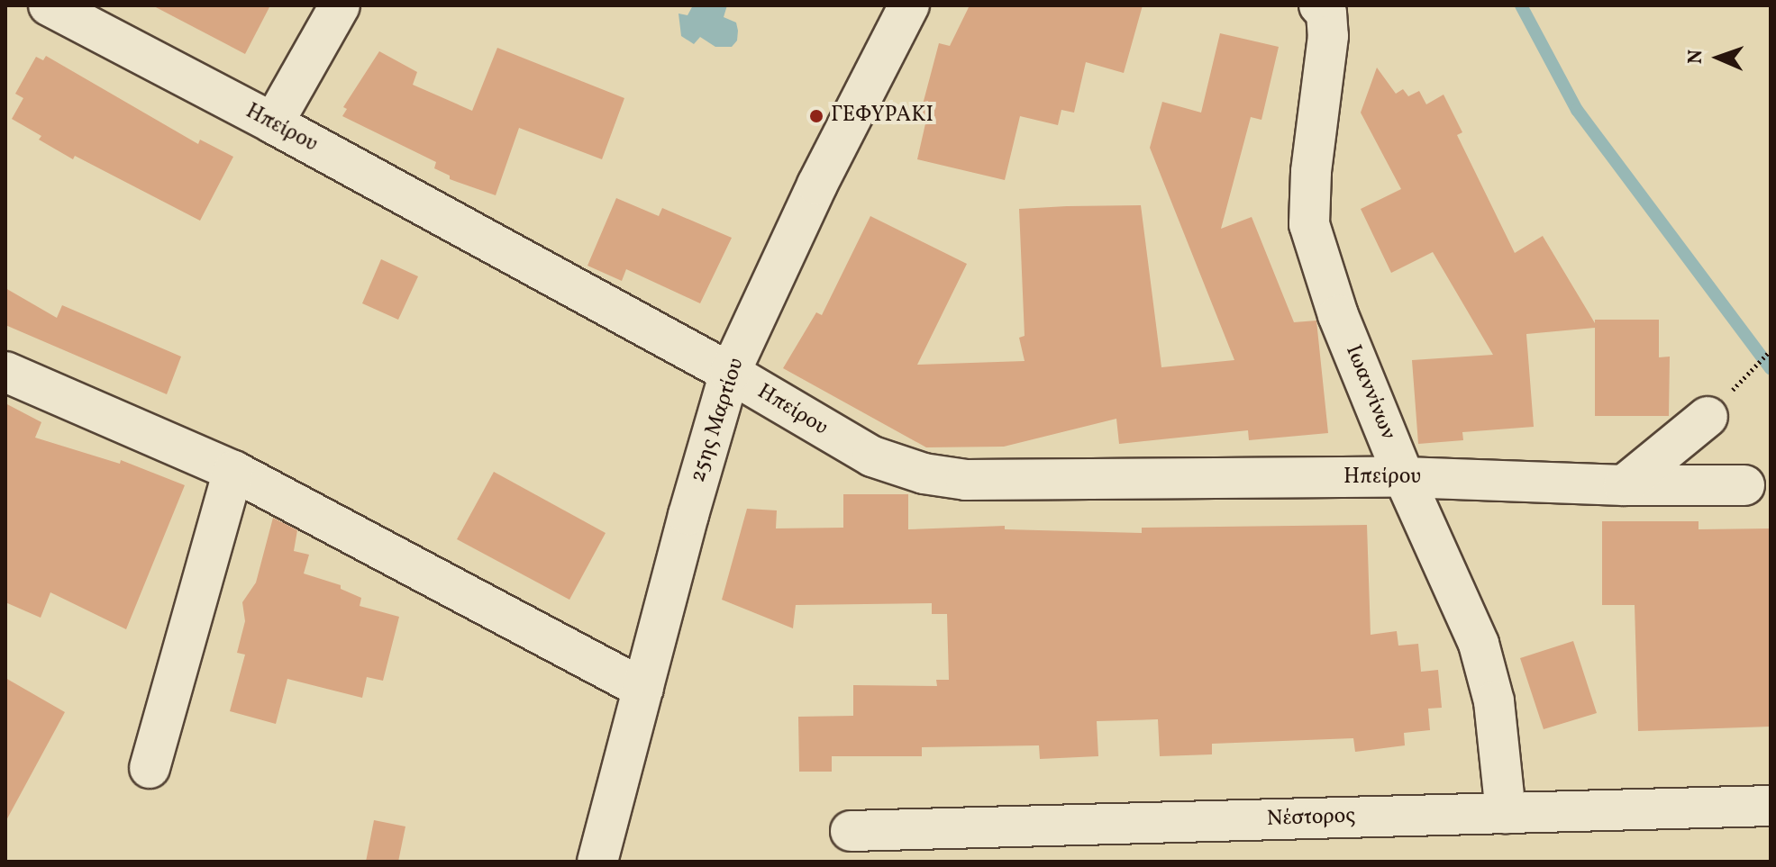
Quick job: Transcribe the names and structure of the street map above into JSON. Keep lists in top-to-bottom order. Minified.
{"streets":{"street":["Ηπείρου","Ιωαννίνων","25ης Μαρτίου","Νέστορος"]},"crossings":[["Ηπείρου","Ιωαννίνων"],["Ηπείρου","25ης Μαρτίου"],["Ιωαννίνων","Νέστορος"]],"places":["ΓΕΦΥΡΑΚΙ"],"north":"left"}
